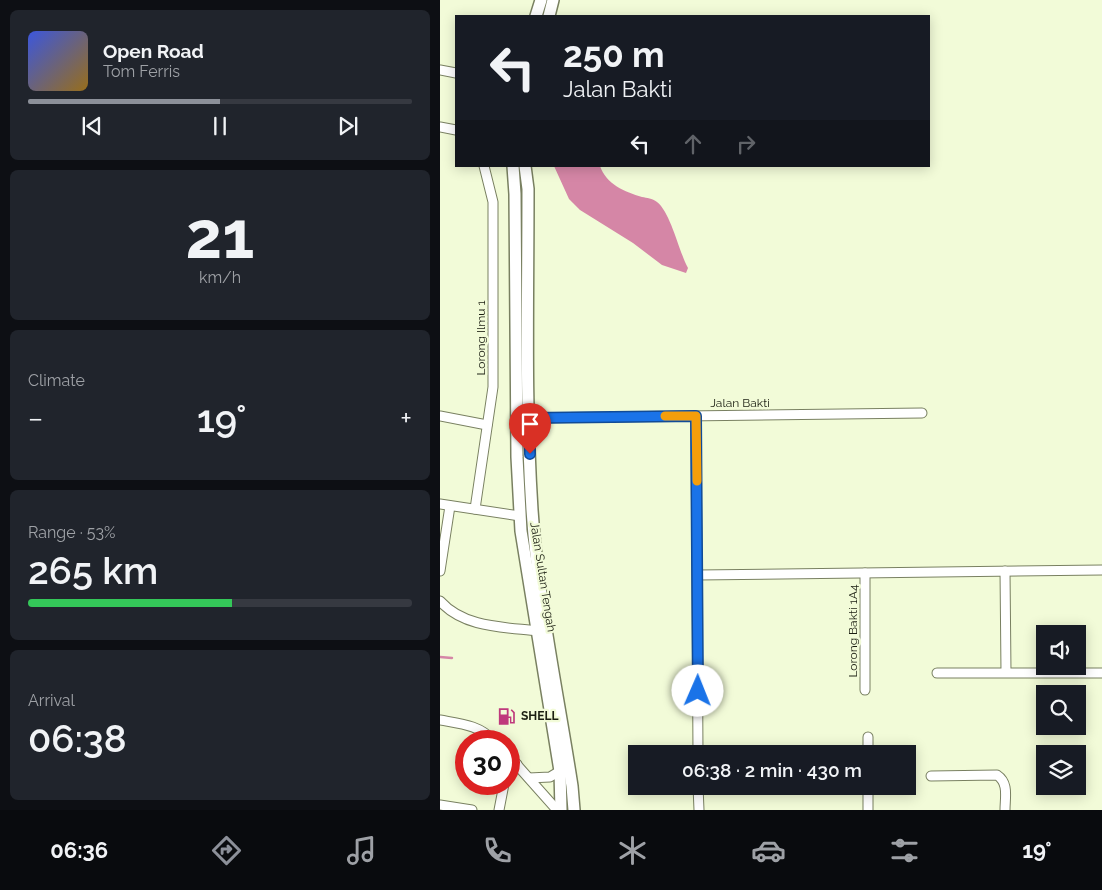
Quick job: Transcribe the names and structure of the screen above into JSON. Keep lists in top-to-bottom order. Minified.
{"streets":{"main road":["Jalan Sultan Tengah"],"street":["Lorong Ilmu 1","Jalan Bakti","Lorong Bakti 1A4"]},"crossings":[["Jalan Bakti","Jalan Sultan Tengah"]],"places":{"fuel station":["SHELL"]},"page":{"turn":["250 m","Jalan Bakti"],"song":["Open Road","Tom Ferris"],"tile":[["21","km/h"],"Climate",["Range · 53%","265 km"],["Arrival","06:38"]],"heat":["−","19°","+"],"limit":"30","trip":"06:38 · 2 min · 430 m","tabs":["06:36","19°"]}}
